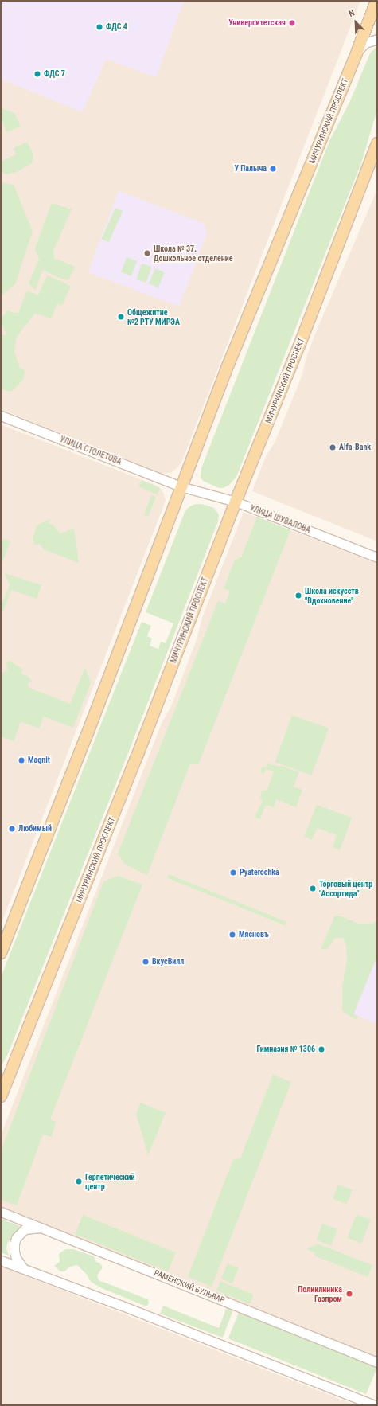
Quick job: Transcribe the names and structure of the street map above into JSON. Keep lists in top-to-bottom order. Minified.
{"streets":{"main road":["МИЧУРИНСКИЙ ПРОСПЕКТ"],"street":["УЛИЦА СТОЛЕТОВА","УЛИЦА ШУВАЛОВА","РАМЕНСКИЙ БУЛЬВАР"]},"crossings":[["МИЧУРИНСКИЙ ПРОСПЕКТ","УЛИЦА СТОЛЕТОВА"],["МИЧУРИНСКИЙ ПРОСПЕКТ","УЛИЦА ШУВАЛОВА"],["УЛИЦА СТОЛЕТОВА","УЛИЦА ШУВАЛОВА"]],"places":["Университетская","ФДС 4","ФДС 7","У Палыча","Школа № 37. Дошкольное отделение","Общежитие №2 РТУ МИРЭА","Alfa-Bank","Школа искусств \"Вдохновение\"","Magnit","Любимый","Pyaterochka","Торговый центр \"Ассортида\"","Мясновъ","ВкусВилл","Гимназия № 1306","Герпетический центр","Поликлиника Газпром"],"north":"top left"}
